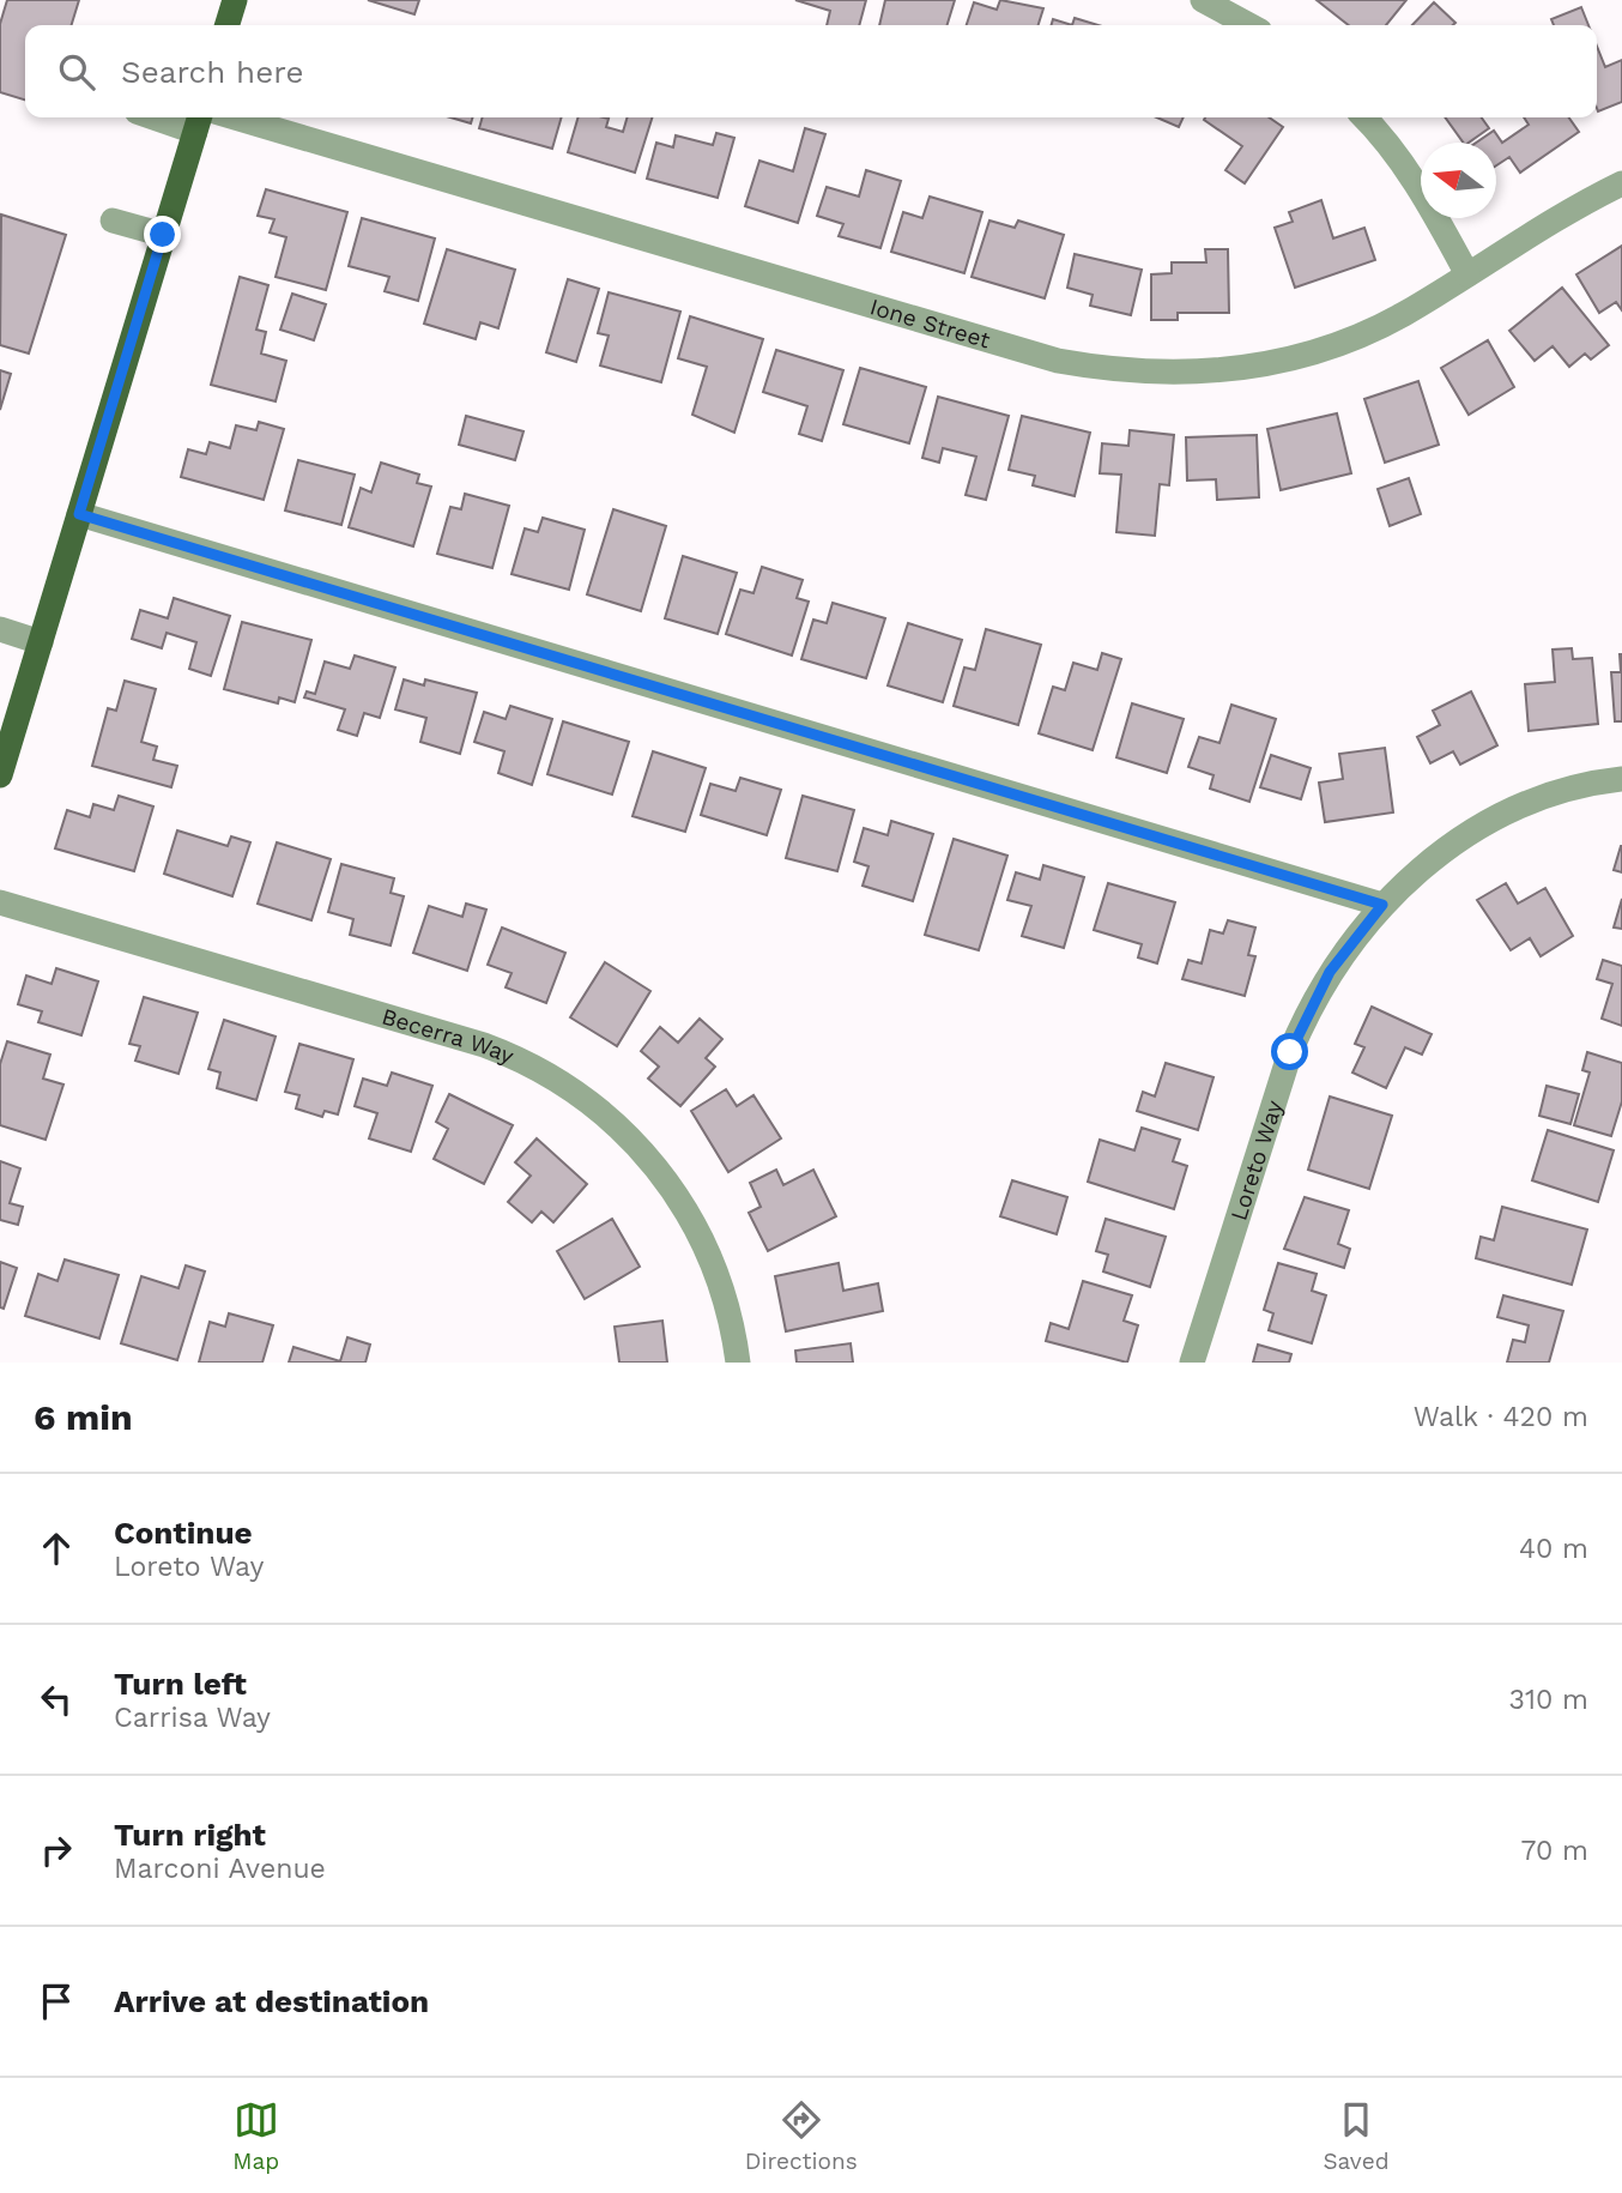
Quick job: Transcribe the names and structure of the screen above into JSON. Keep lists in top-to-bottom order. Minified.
{"streets":{"street":["Ione Street","Becerra Way","Loreto Way"]},"north":"left","page":{"search":"Search here","heading":["6 min","Walk · 420 m"],"list":[["Continue","Loreto Way","40 m"],["Turn left","Carrisa Way","310 m"],["Turn right","Marconi Avenue","70 m"],"Arrive at destination"],"nav":["Map","Directions","Saved"]}}
